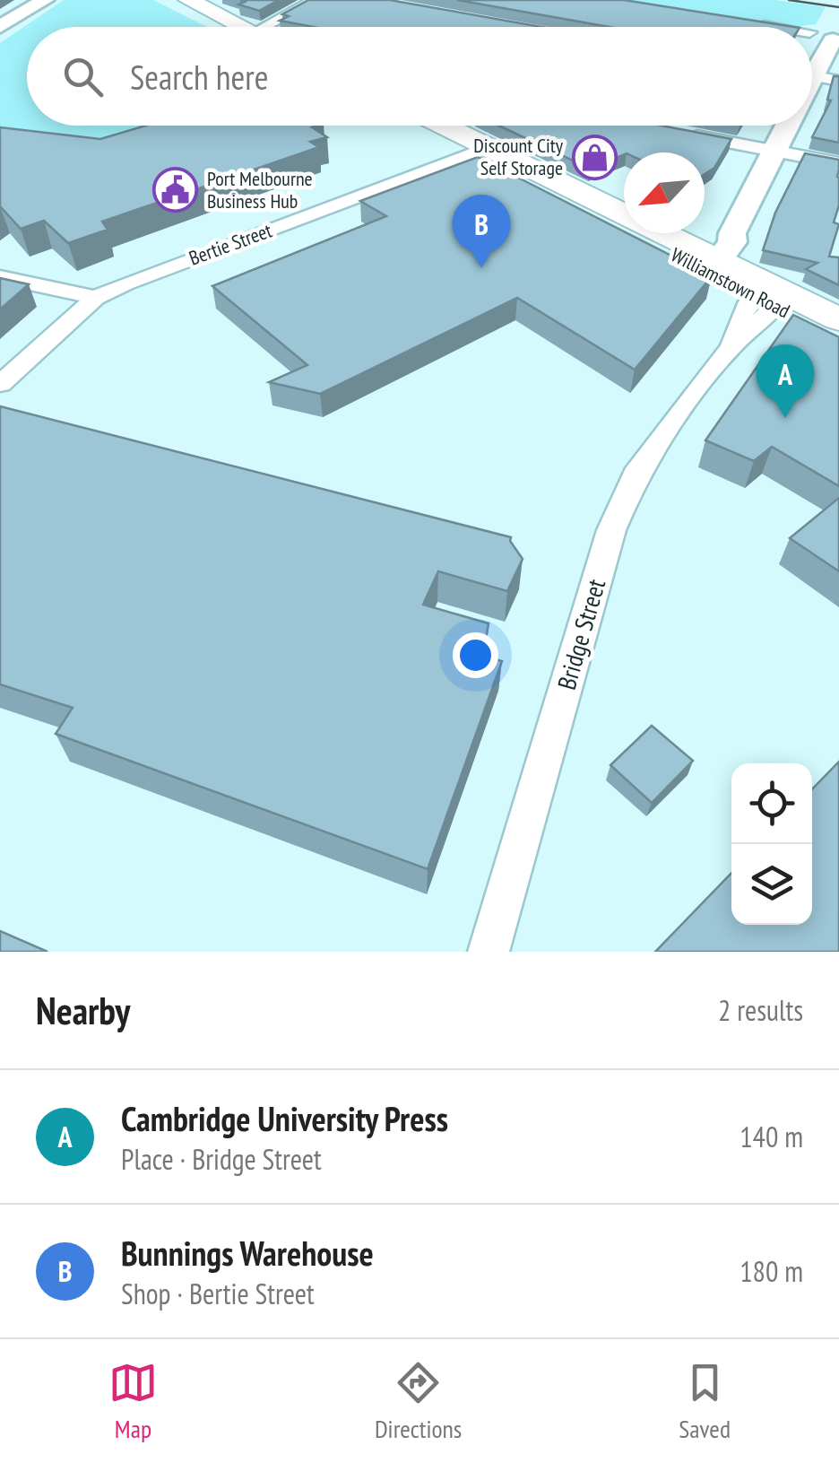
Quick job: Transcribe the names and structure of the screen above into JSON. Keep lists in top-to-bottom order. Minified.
{"streets":{"main road":["Williamstown Road"],"street":["Bertie Street","Bridge Street"]},"crossings":[["Bertie Street","Williamstown Road"],["Williamstown Road","Bridge Street"]],"places":{"shop":["Discount City Self Storage"],"public building":["Port Melbourne Business Hub"]},"north":"bottom left","page":{"search":"Search here","pins":["B","A"],"heading":["Nearby","2 results"],"list":[{"mark":"A","name":"Cambridge University Press","note":"Place · Bridge Street","value":"140 m"},{"mark":"B","name":"Bunnings Warehouse","note":"Shop · Bertie Street","value":"180 m"}],"nav":["Map","Directions","Saved"]}}
